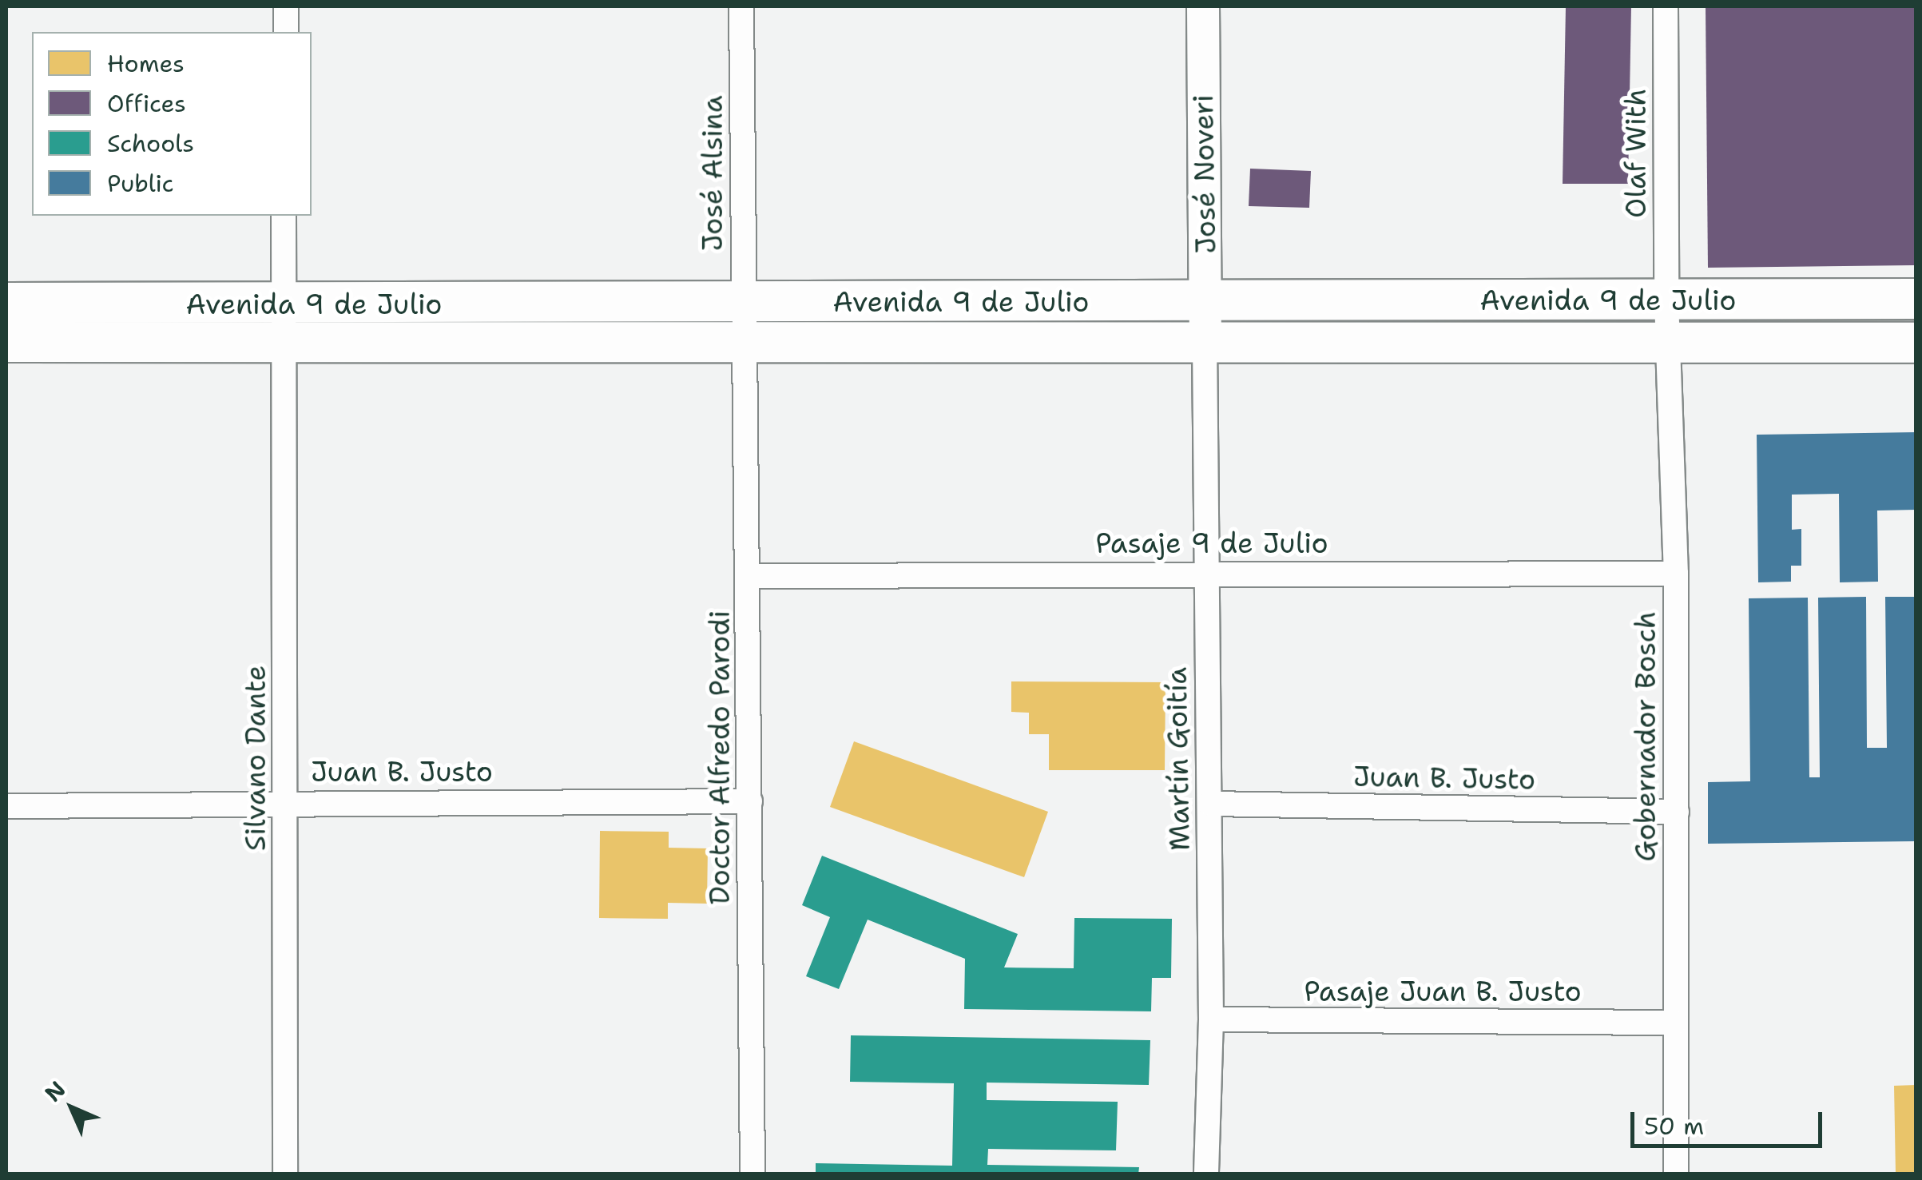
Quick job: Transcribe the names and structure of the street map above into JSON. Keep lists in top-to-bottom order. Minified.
{"streets":{"main road":["Avenida 9 de Julio"],"street":["Olaf With","José Alsina","José Noveri","Pasaje 9 de Julio","Gobernador Bosch","Doctor Alfredo Parodi","Silvano Dante","Martín Goitía","Juan B. Justo","Pasaje Juan B. Justo"]},"crossings":[["Olaf With","Avenida 9 de Julio"],["Olaf With","Gobernador Bosch"],["José Alsina","Avenida 9 de Julio"],["José Alsina","Doctor Alfredo Parodi"],["José Noveri","Avenida 9 de Julio"],["José Noveri","Martín Goitía"],["Avenida 9 de Julio","Gobernador Bosch"],["Avenida 9 de Julio","Doctor Alfredo Parodi"],["Avenida 9 de Julio","Silvano Dante"],["Avenida 9 de Julio","Martín Goitía"],["Pasaje 9 de Julio","Gobernador Bosch"],["Pasaje 9 de Julio","Doctor Alfredo Parodi"],["Pasaje 9 de Julio","Martín Goitía"],["Gobernador Bosch","Juan B. Justo"],["Gobernador Bosch","Pasaje Juan B. Justo"],["Doctor Alfredo Parodi","Juan B. Justo"],["Silvano Dante","Juan B. Justo"],["Martín Goitía","Juan B. Justo"],["Martín Goitía","Pasaje Juan B. Justo"]],"legend":["Homes","Offices","Schools","Public"],"scale_bar":"50 m","north":"top left"}
